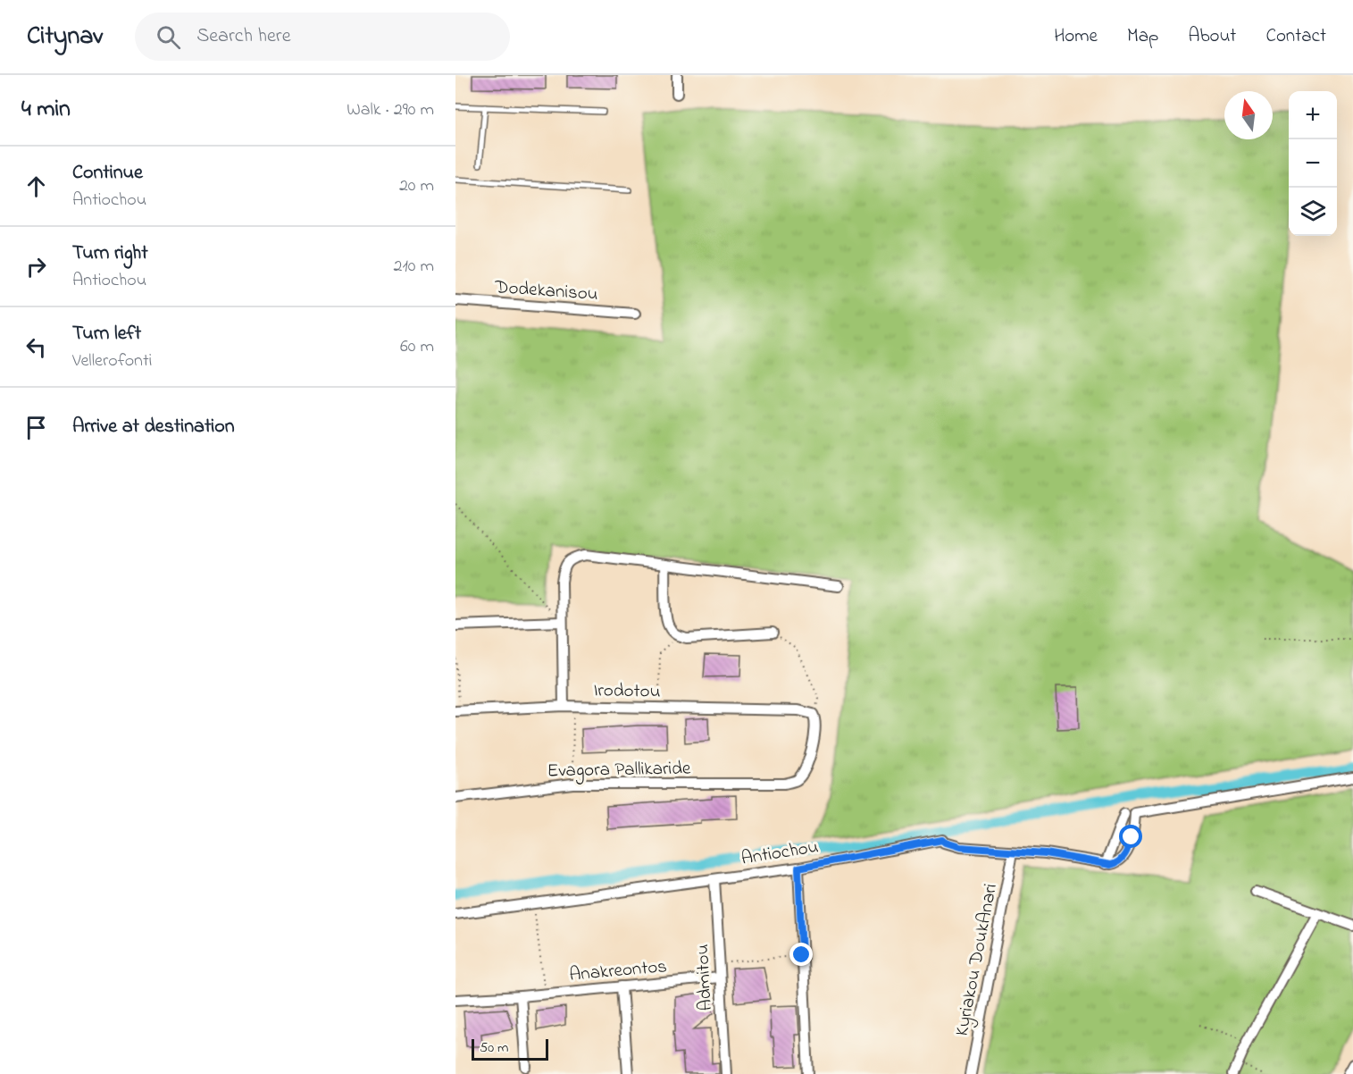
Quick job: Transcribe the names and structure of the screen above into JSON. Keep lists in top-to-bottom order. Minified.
{"streets":{"street":["Dodekanisou","Irodotou","Evagora Pallikaride","Antiochou","Kyriakou DoukAnari","Anakreontos","Admitou"]},"crossings":[["Irodotou","Evagora Pallikaride"],["Antiochou","Kyriakou DoukAnari"],["Antiochou","Admitou"],["Anakreontos","Admitou"]],"scale_bar":"50 m","north":"top","page":{"header":"Citynav","search":"Search here","nav":["Home","Map","About","Contact"],"heading":["4 min","Walk · 290 m"],"map_buttons":["+","−"],"list":[["Continue","Antiochou","20 m"],["Turn right","Antiochou","210 m"],["Turn left","Vellerofonti","60 m"],"Arrive at destination"],"scale":"50 m"}}
